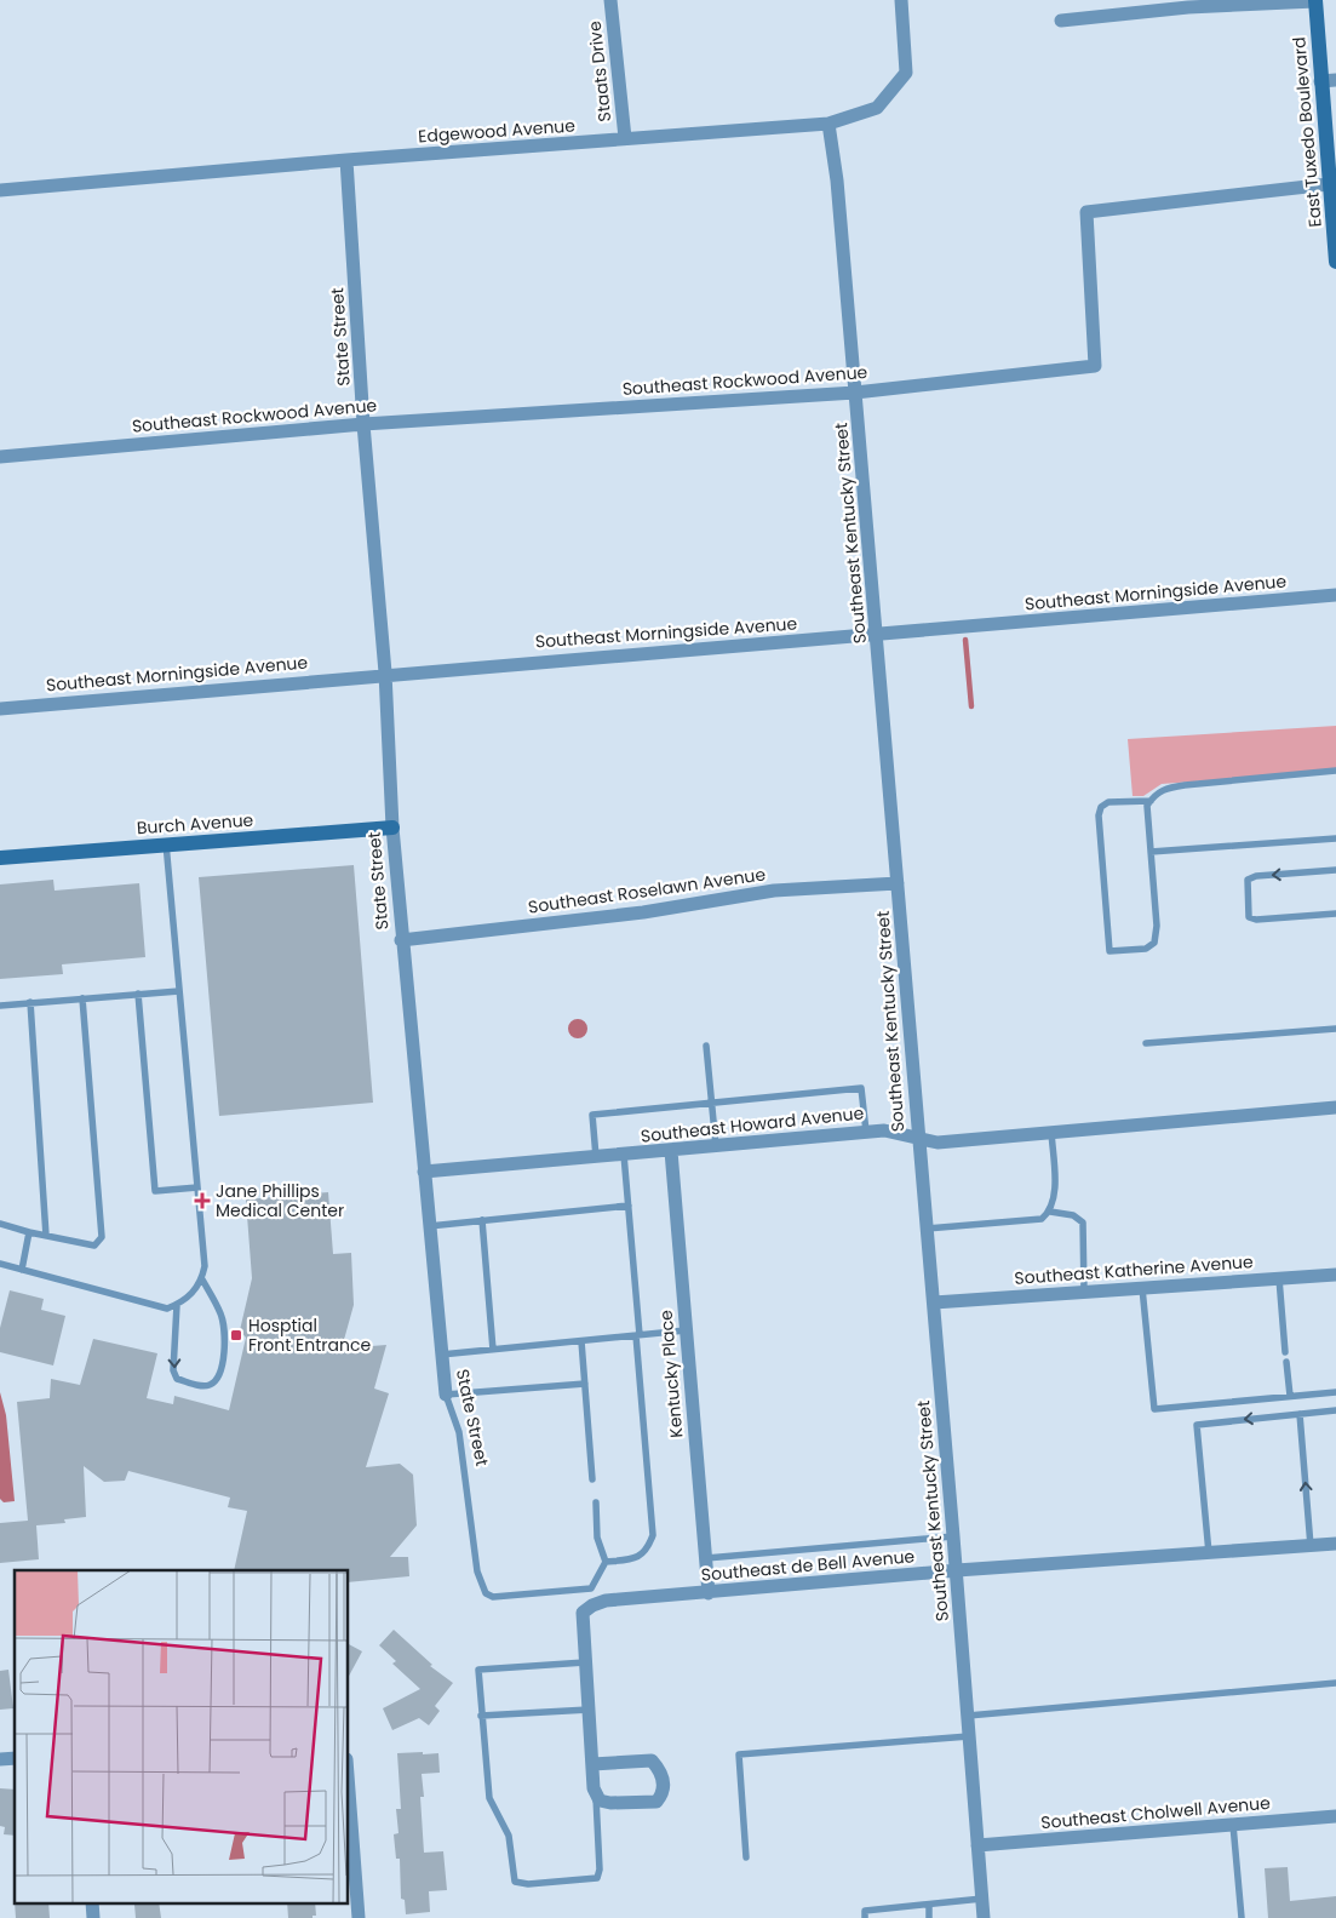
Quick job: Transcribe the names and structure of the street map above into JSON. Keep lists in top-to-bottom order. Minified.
{"streets":{"street":["Staats Drive","Edgewood Avenue","East Tuxedo Boulevard","State Street","Southeast Rockwood Avenue","Southeast Kentucky Street","Southeast Morningside Avenue","Burch Avenue","Southeast Roselawn Avenue","Southeast Howard Avenue","Southeast Katherine Avenue","Kentucky Place","Southeast de Bell Avenue","Southeast Cholwell Avenue"]},"crossings":[["Staats Drive","Edgewood Avenue"],["Edgewood Avenue","State Street"],["Edgewood Avenue","Southeast Kentucky Street"],["East Tuxedo Boulevard","Southeast Rockwood Avenue"],["State Street","Southeast Rockwood Avenue"],["State Street","Southeast Morningside Avenue"],["State Street","Burch Avenue"],["State Street","Southeast Roselawn Avenue"],["State Street","Southeast Howard Avenue"],["Southeast Rockwood Avenue","Southeast Kentucky Street"],["Southeast Kentucky Street","Southeast Morningside Avenue"],["Southeast Kentucky Street","Southeast Roselawn Avenue"],["Southeast Kentucky Street","Southeast Howard Avenue"],["Southeast Kentucky Street","Southeast Katherine Avenue"],["Southeast Kentucky Street","Southeast de Bell Avenue"],["Southeast Kentucky Street","Southeast Cholwell Avenue"],["Southeast Howard Avenue","Kentucky Place"],["Kentucky Place","Southeast de Bell Avenue"]],"places":{"health":["Jane Phillips Medical Center"],"transit":["Hosptial Front Entrance"]}}
